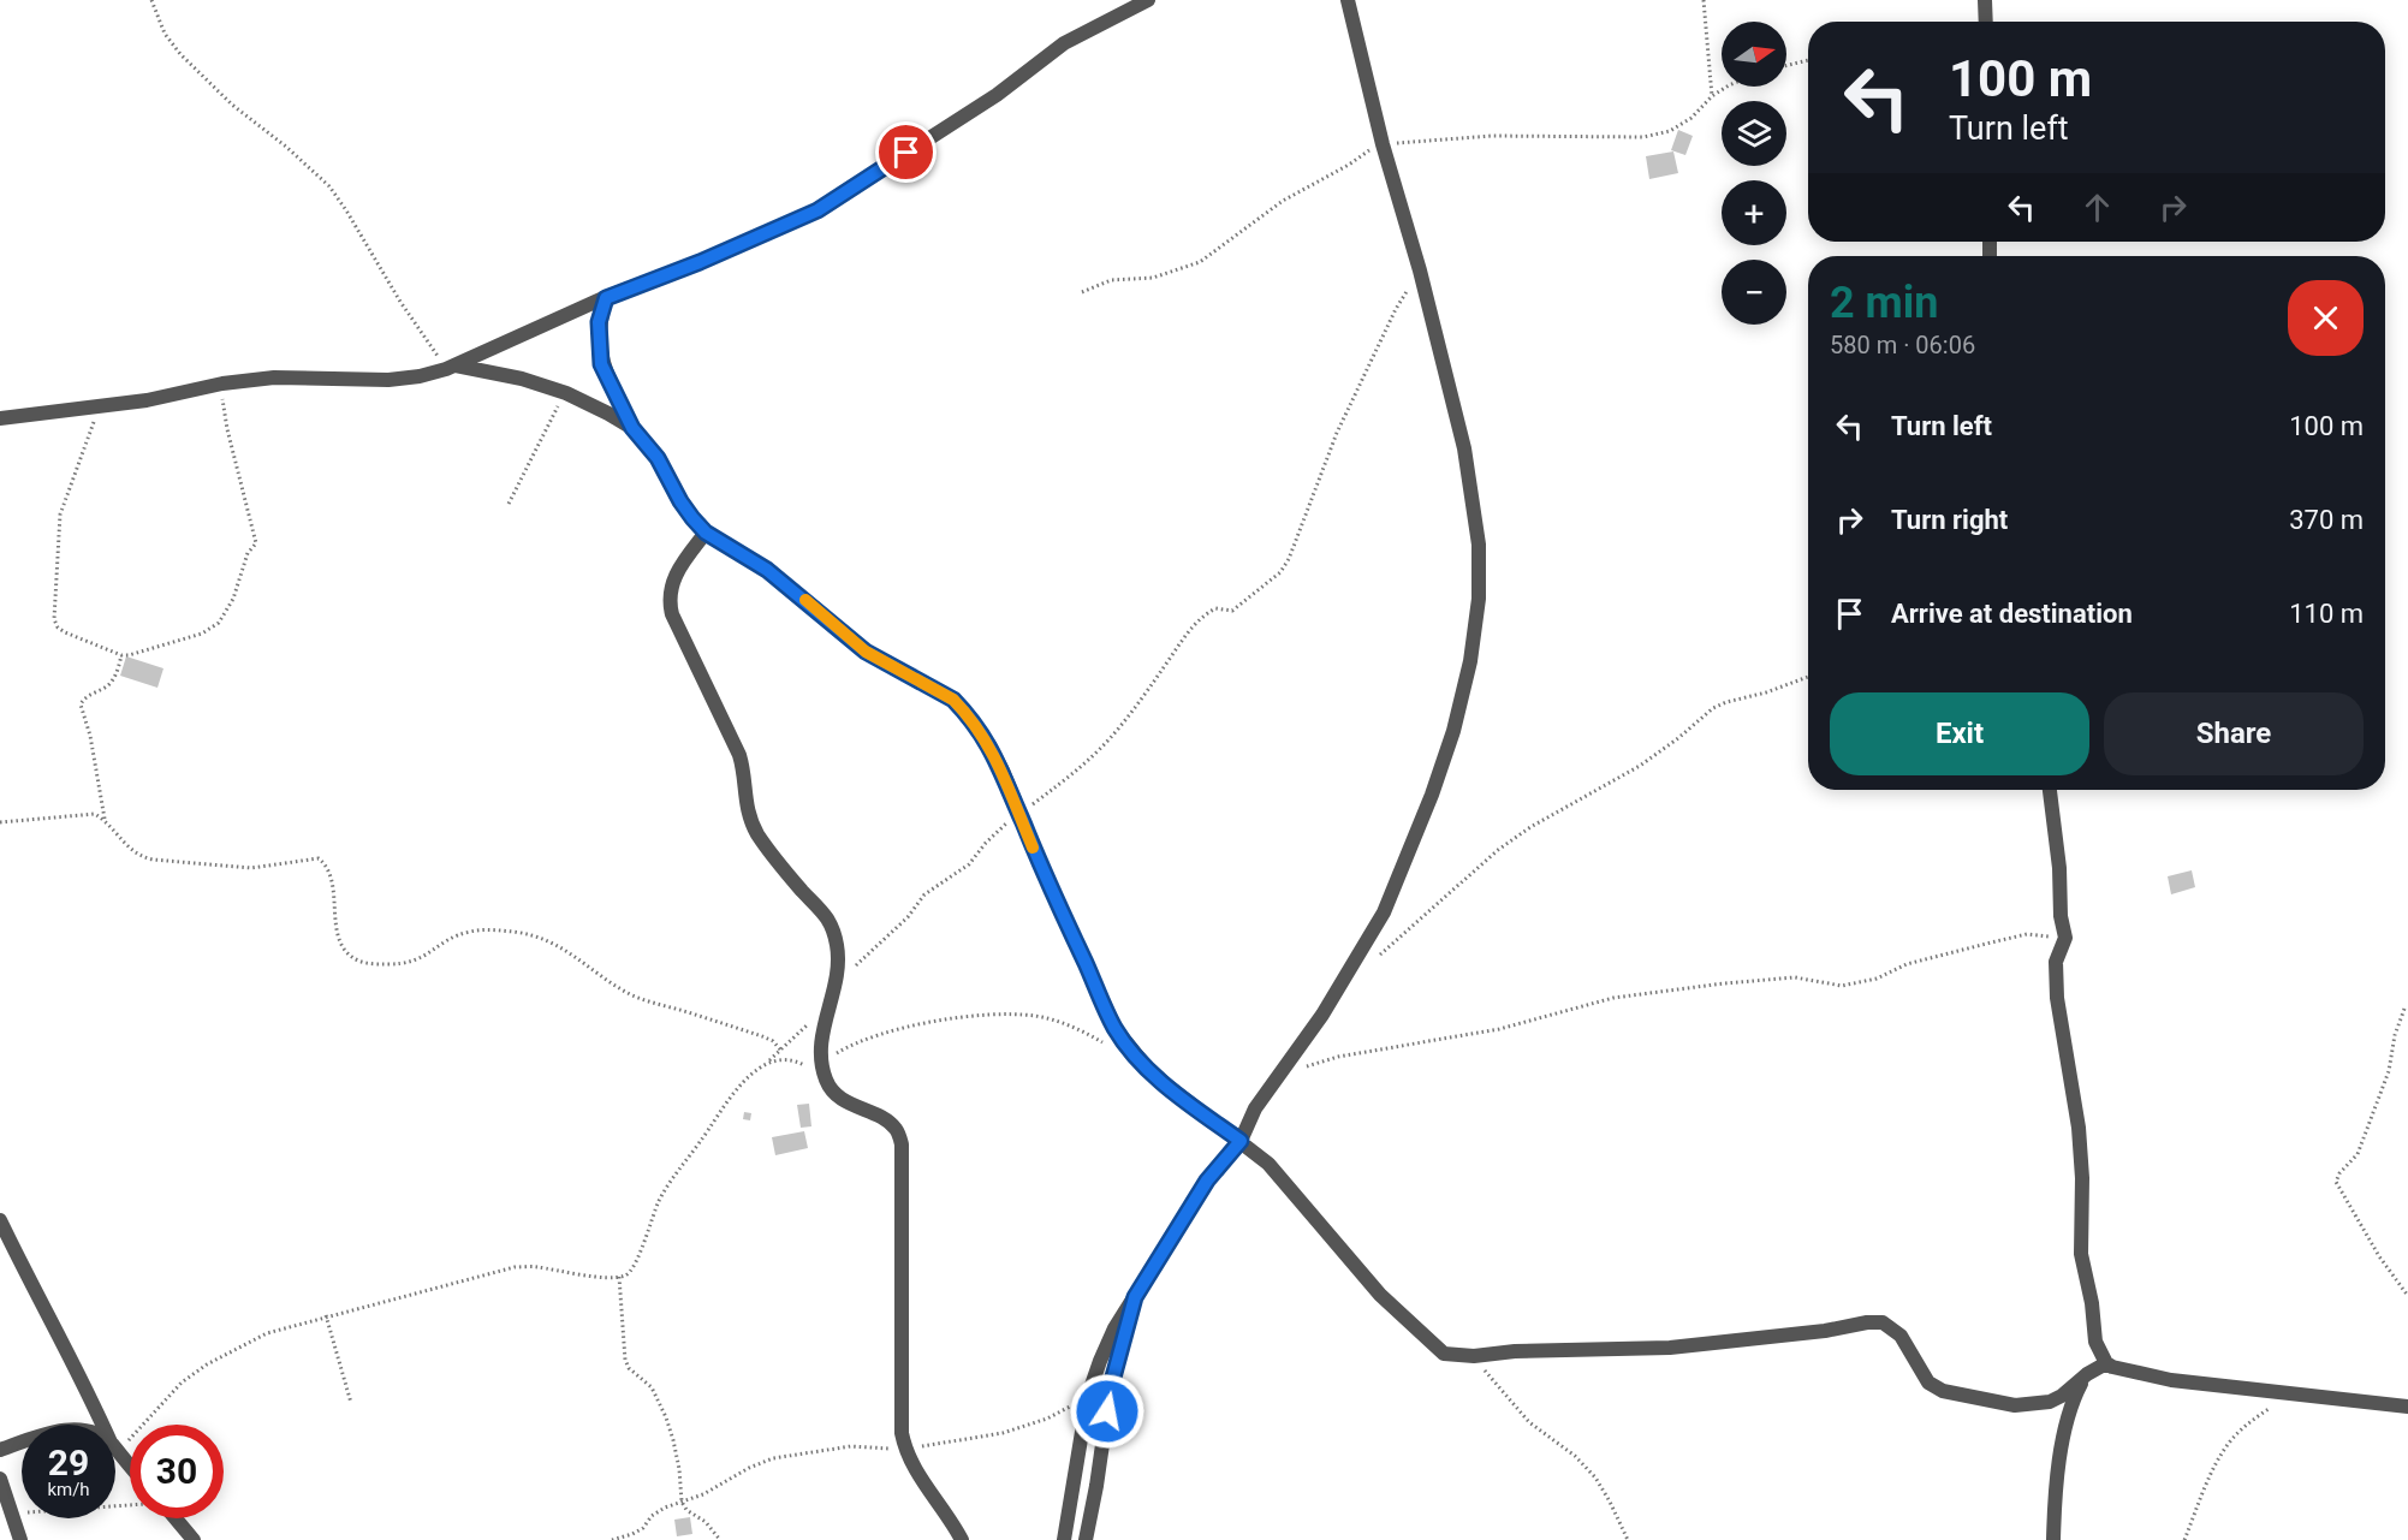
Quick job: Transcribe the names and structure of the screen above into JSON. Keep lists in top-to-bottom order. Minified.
{"north":"right","page":{"map_buttons":["+","−"],"turn":["100 m","Turn left"],"heading":["2 min","580 m · 06:06"],"list":[{"name":"Turn left","value":"100 m"},{"name":"Turn right","value":"370 m"},{"name":"Arrive at destination","value":"110 m"}],"buttons":["Exit","Share"],"speed":"29 km/h","limit":"30"}}
